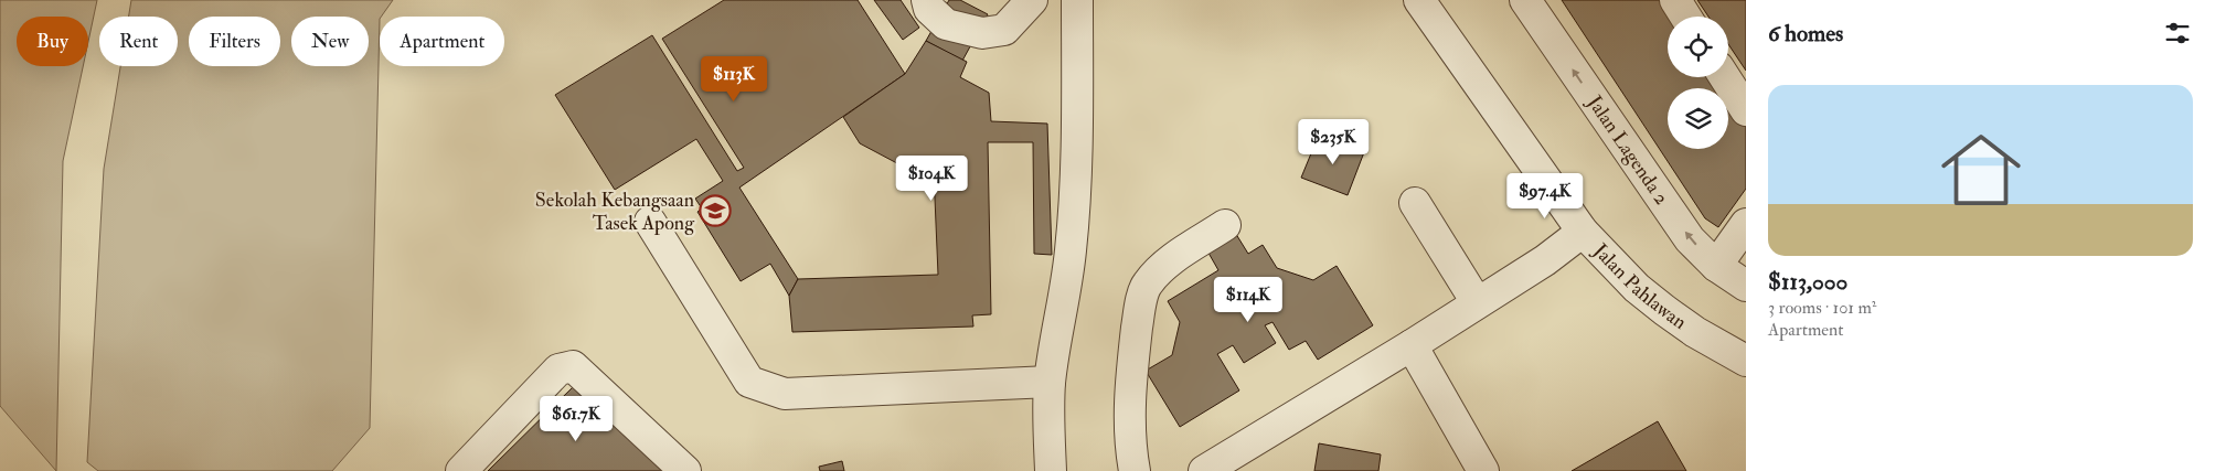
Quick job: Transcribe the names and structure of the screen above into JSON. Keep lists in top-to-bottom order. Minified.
{"streets":{"street":["Jalan Lagenda 2","Jalan Pahlawan"]},"places":{"school or university":["Sekolah Kebangsaan Tasek Apong"]},"page":{"heading":"6 homes","chip":["Buy","Rent","Filters","New","Apartment"],"price":["$113K","$235K","$104K","$97.4K","$114K","$61.7K"],"list":[{"name":"$113,000","note":"3 rooms · 101 m² · Apartment"}]}}
